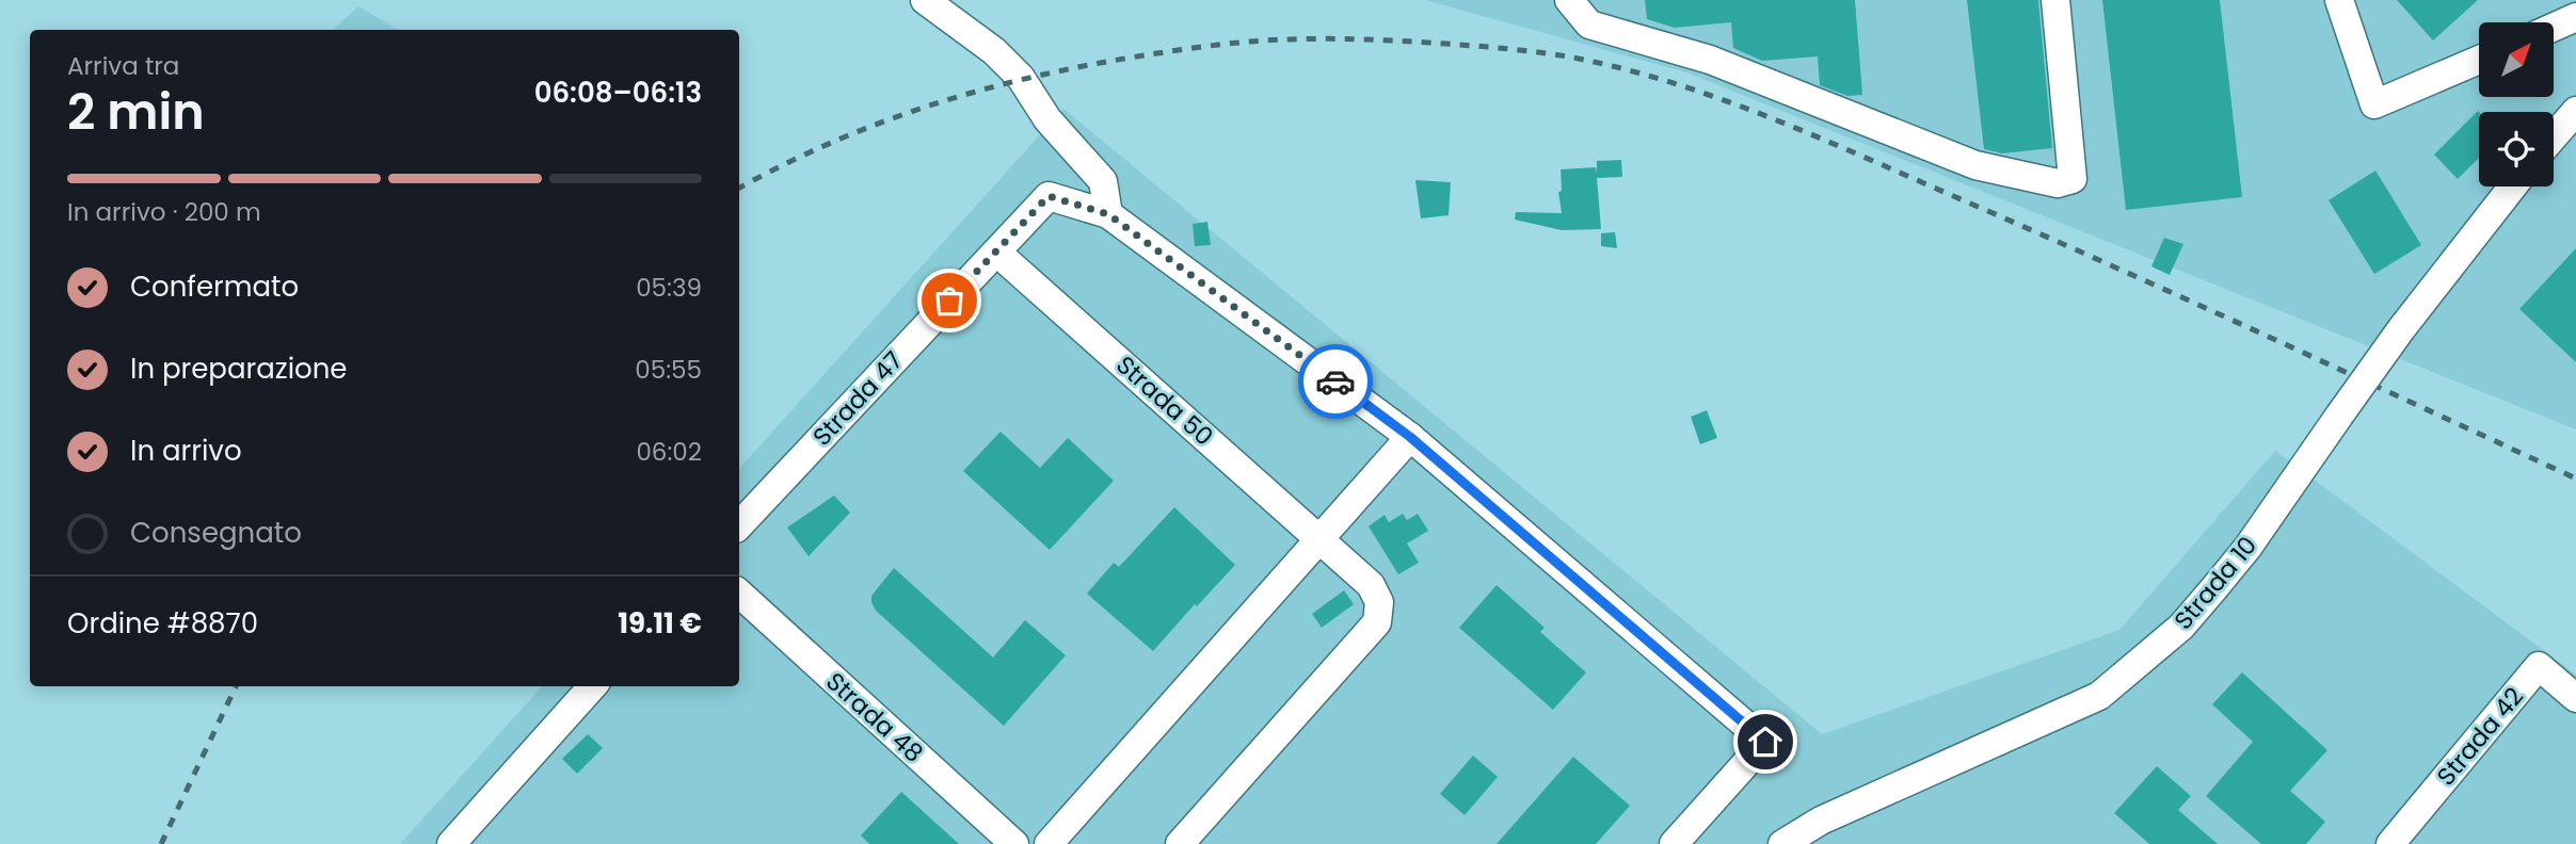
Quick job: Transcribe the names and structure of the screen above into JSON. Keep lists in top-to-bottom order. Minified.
{"streets":{"street":["Strada 47","Strada 50","Strada 10","Strada 48","Strada 42"]},"north":"top right","page":{"heading":["2 min","Arriva tra","06:08–06:13"],"panel":["Ordine #8870","19.11 €"],"bar":"In arrivo · 200 m","list":[["Confermato","05:39"],["In preparazione","05:55"],["In arrivo","06:02"],"Consegnato"]}}
